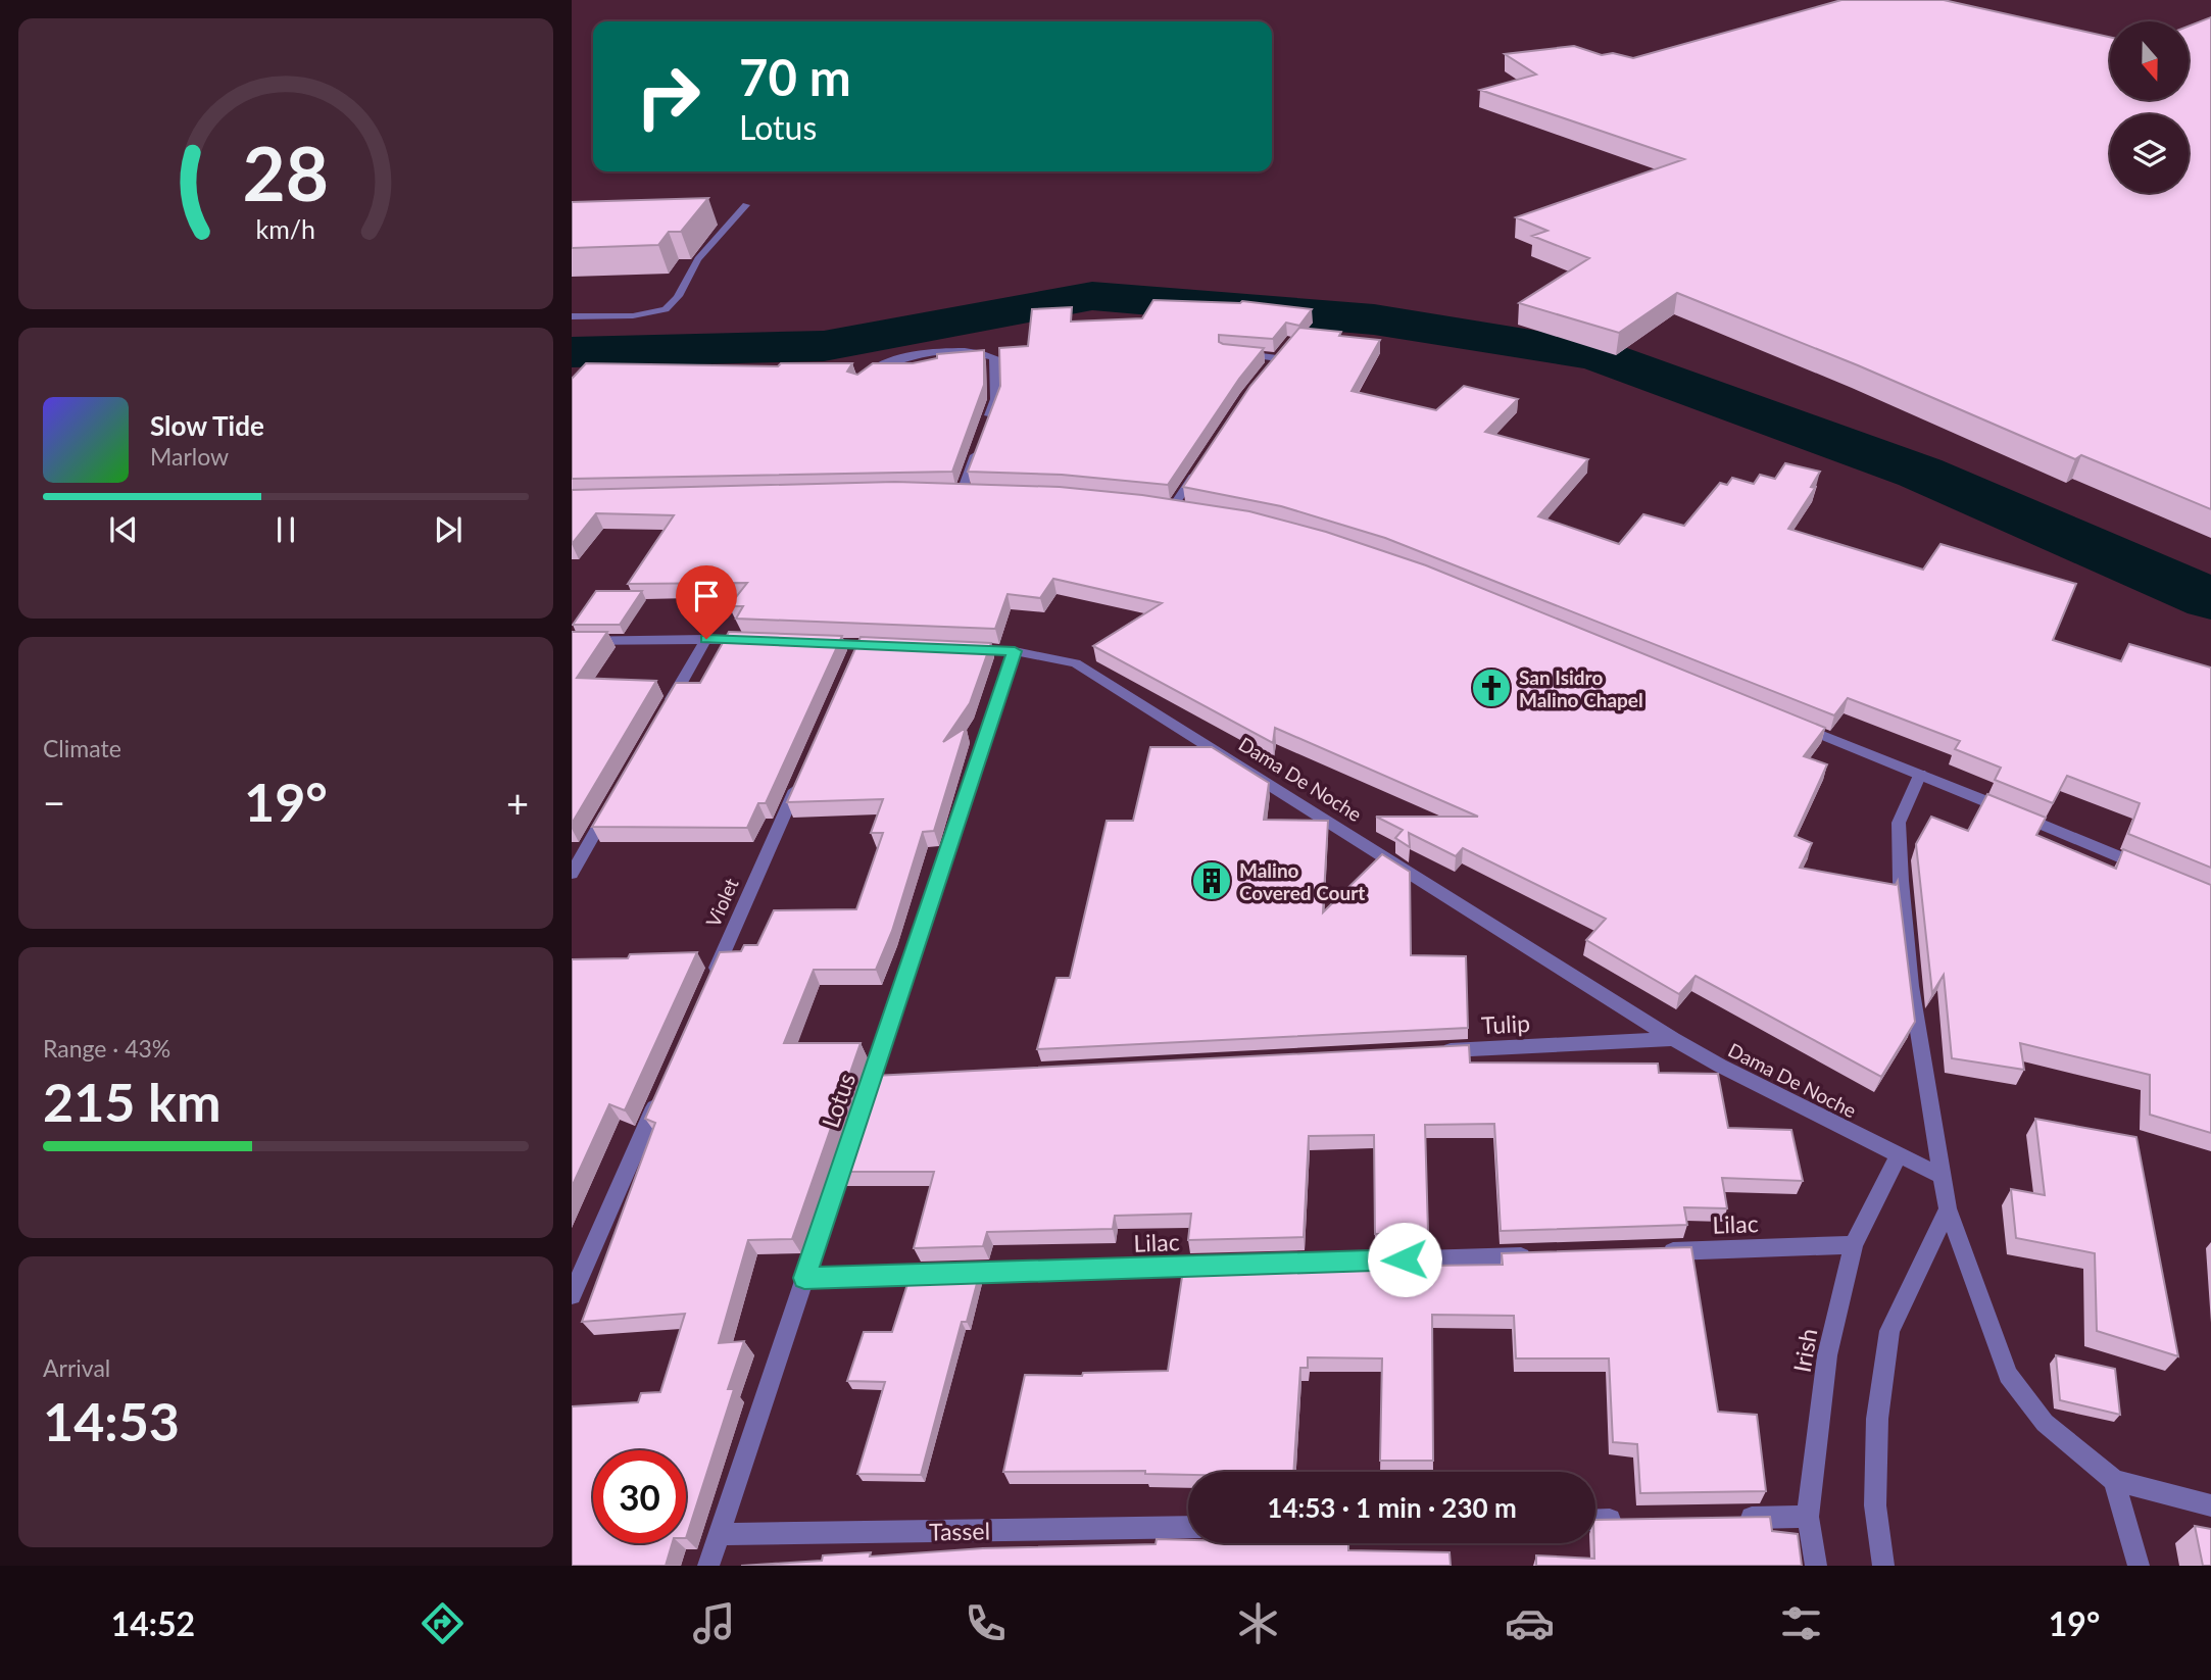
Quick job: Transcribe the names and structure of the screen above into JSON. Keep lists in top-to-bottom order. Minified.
{"streets":{"street":["Dama De Noche","Violet","Tulip","Lotus","Lilac","Irish","Tassel"]},"crossings":[["Dama De Noche","Tulip"],["Dama De Noche","Lotus"],["Dama De Noche","Irish"],["Lotus","Lilac"],["Lotus","Tassel"],["Lilac","Irish"]],"places":{"church":["San Isidro Malino Chapel"],"building":["Malino Covered Court"]},"north":"bottom","page":{"turn":["70 m","Lotus"],"song":["Slow Tide","Marlow"],"tile":["Climate",["Range · 43%","215 km"],["Arrival","14:53"]],"heat":["−","19°","+"],"limit":"30","trip":"14:53 · 1 min · 230 m","tabs":["14:52","19°"],"gauge":["28","km/h"]}}
